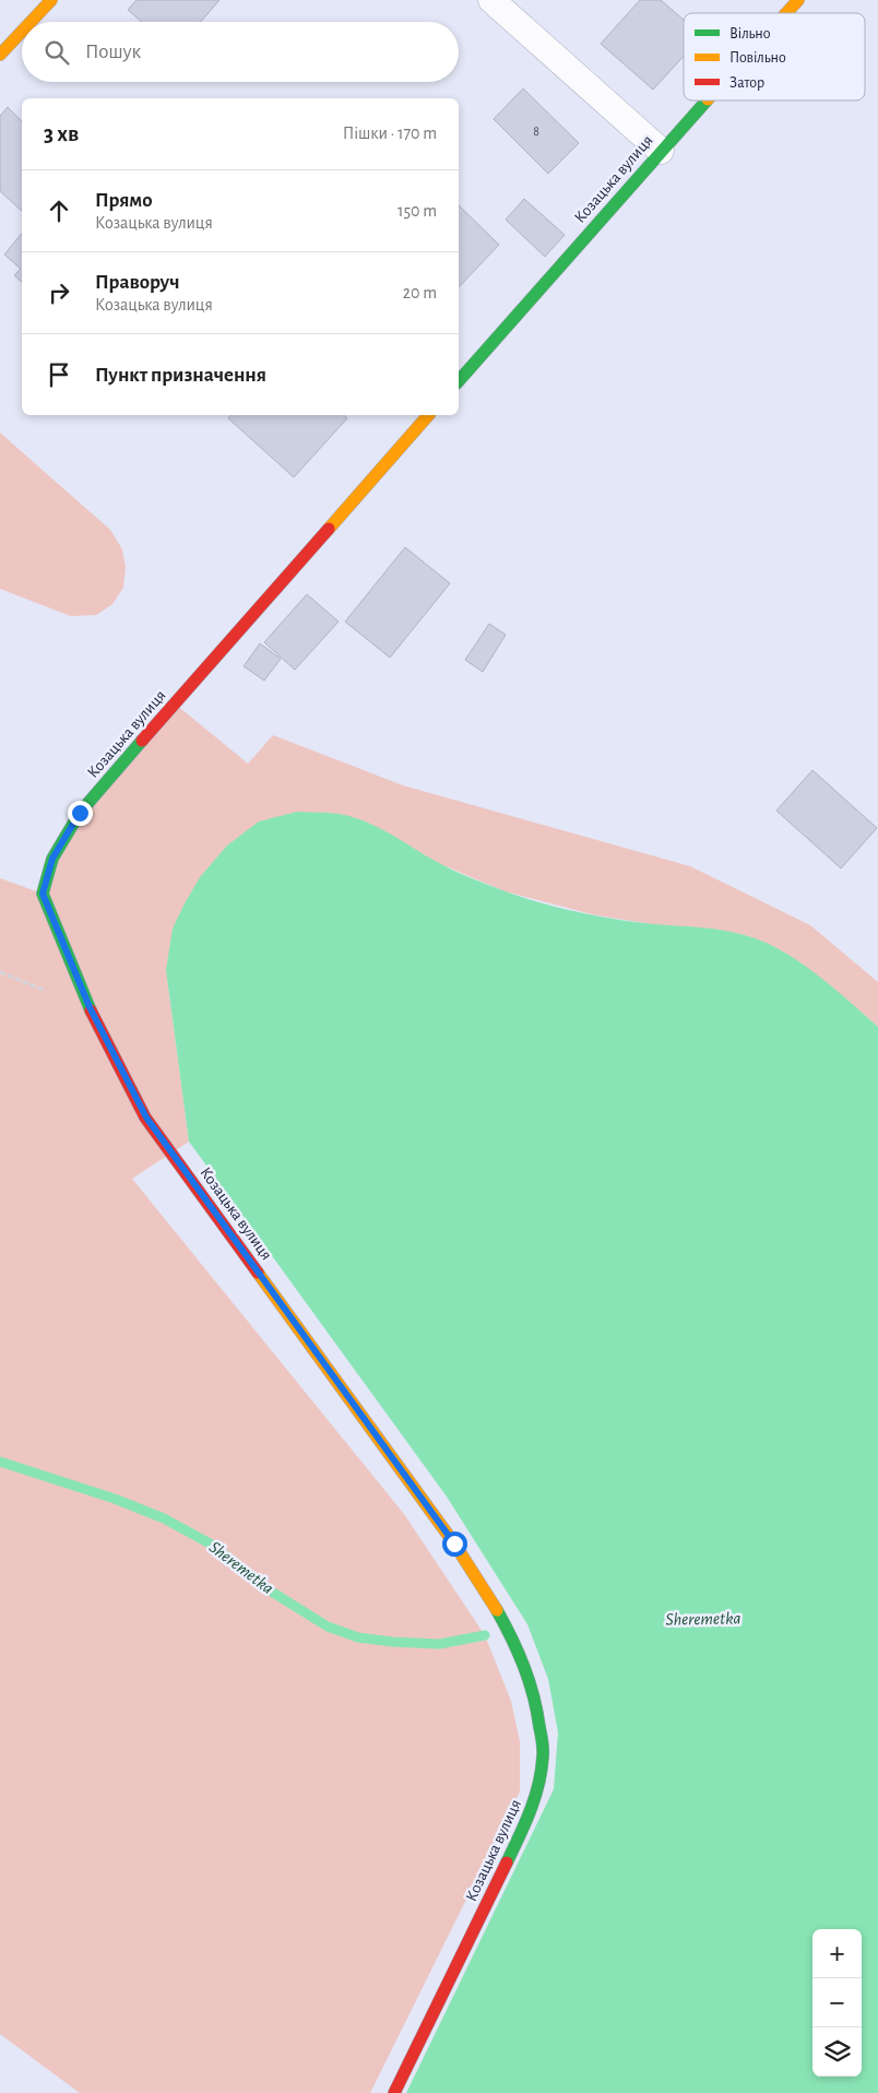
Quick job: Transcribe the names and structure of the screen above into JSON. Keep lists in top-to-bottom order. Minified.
{"streets":{"street":["Козацька вулиця"]},"water":["Sheremetka"],"house_numbers":["8"],"legend":["Вільно","Повільно","Затор"],"page":{"search":"Пошук","heading":["3 хв","Пішки · 170 m"],"list":[["Прямо","Козацька вулиця","150 m"],["Праворуч","Козацька вулиця","20 m"],"Пункт призначення"],"map_buttons":["+","−"]}}
